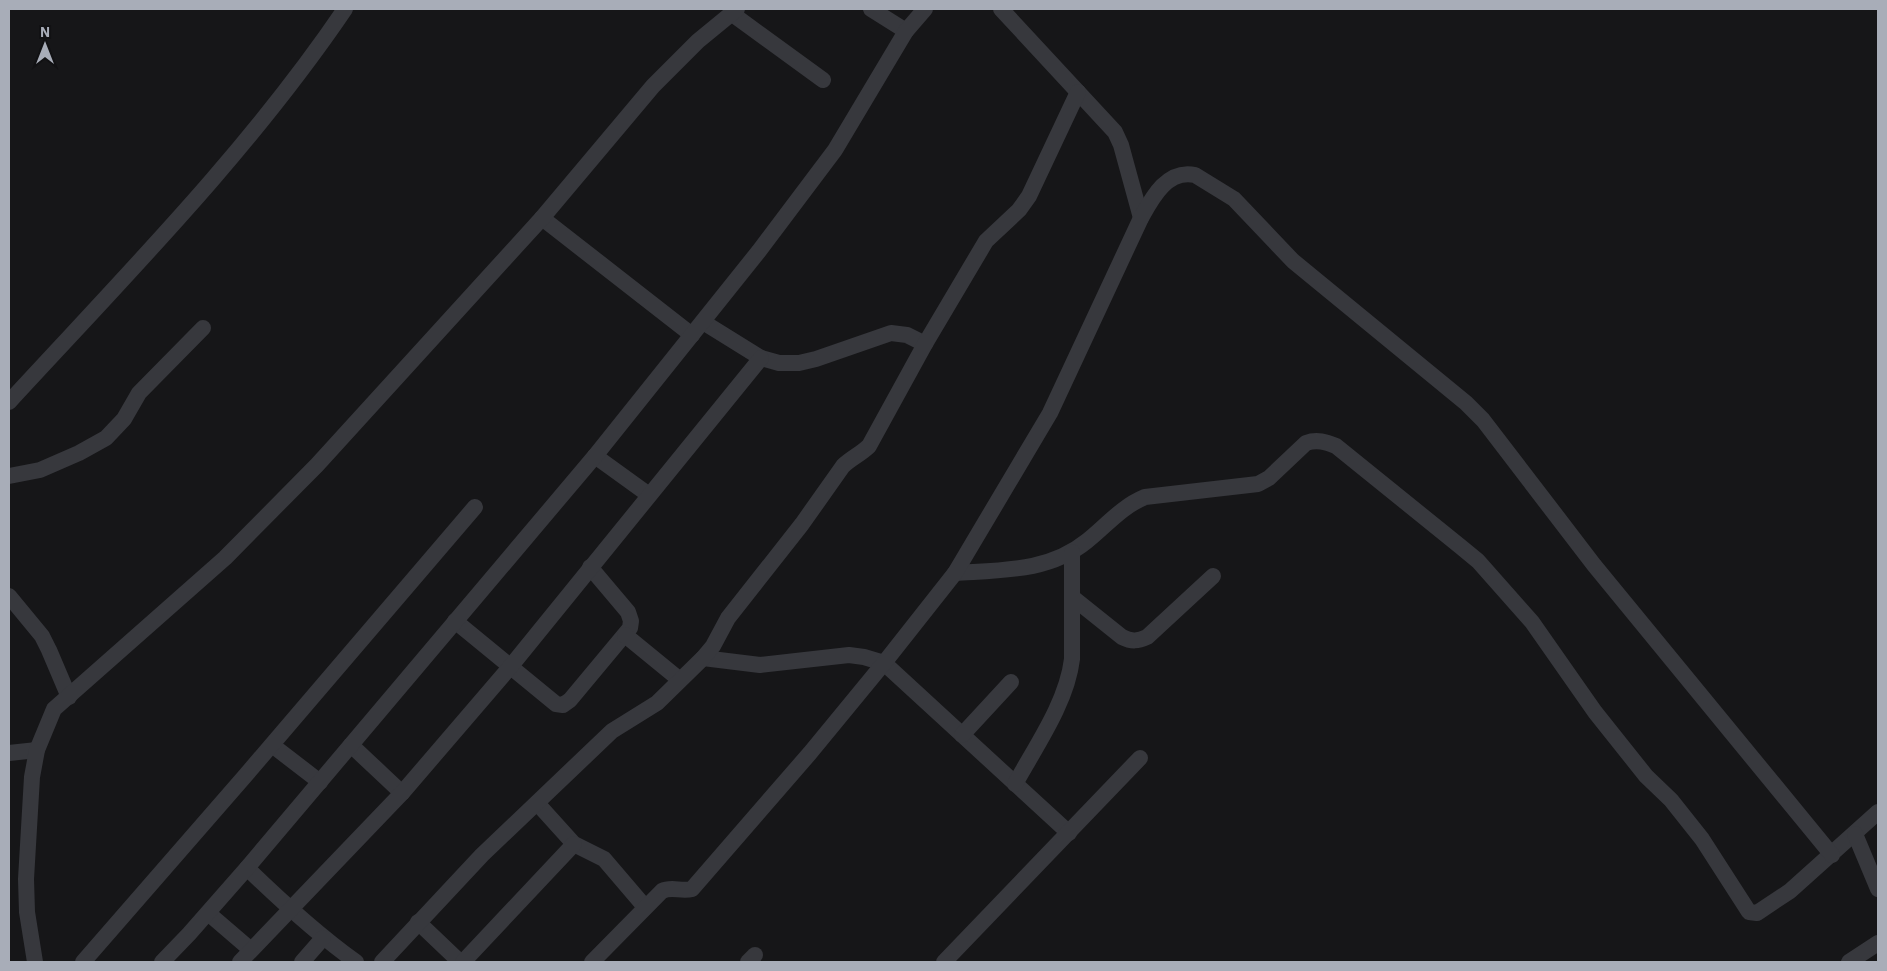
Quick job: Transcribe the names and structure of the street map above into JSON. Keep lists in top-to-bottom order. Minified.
{"north":"top"}
